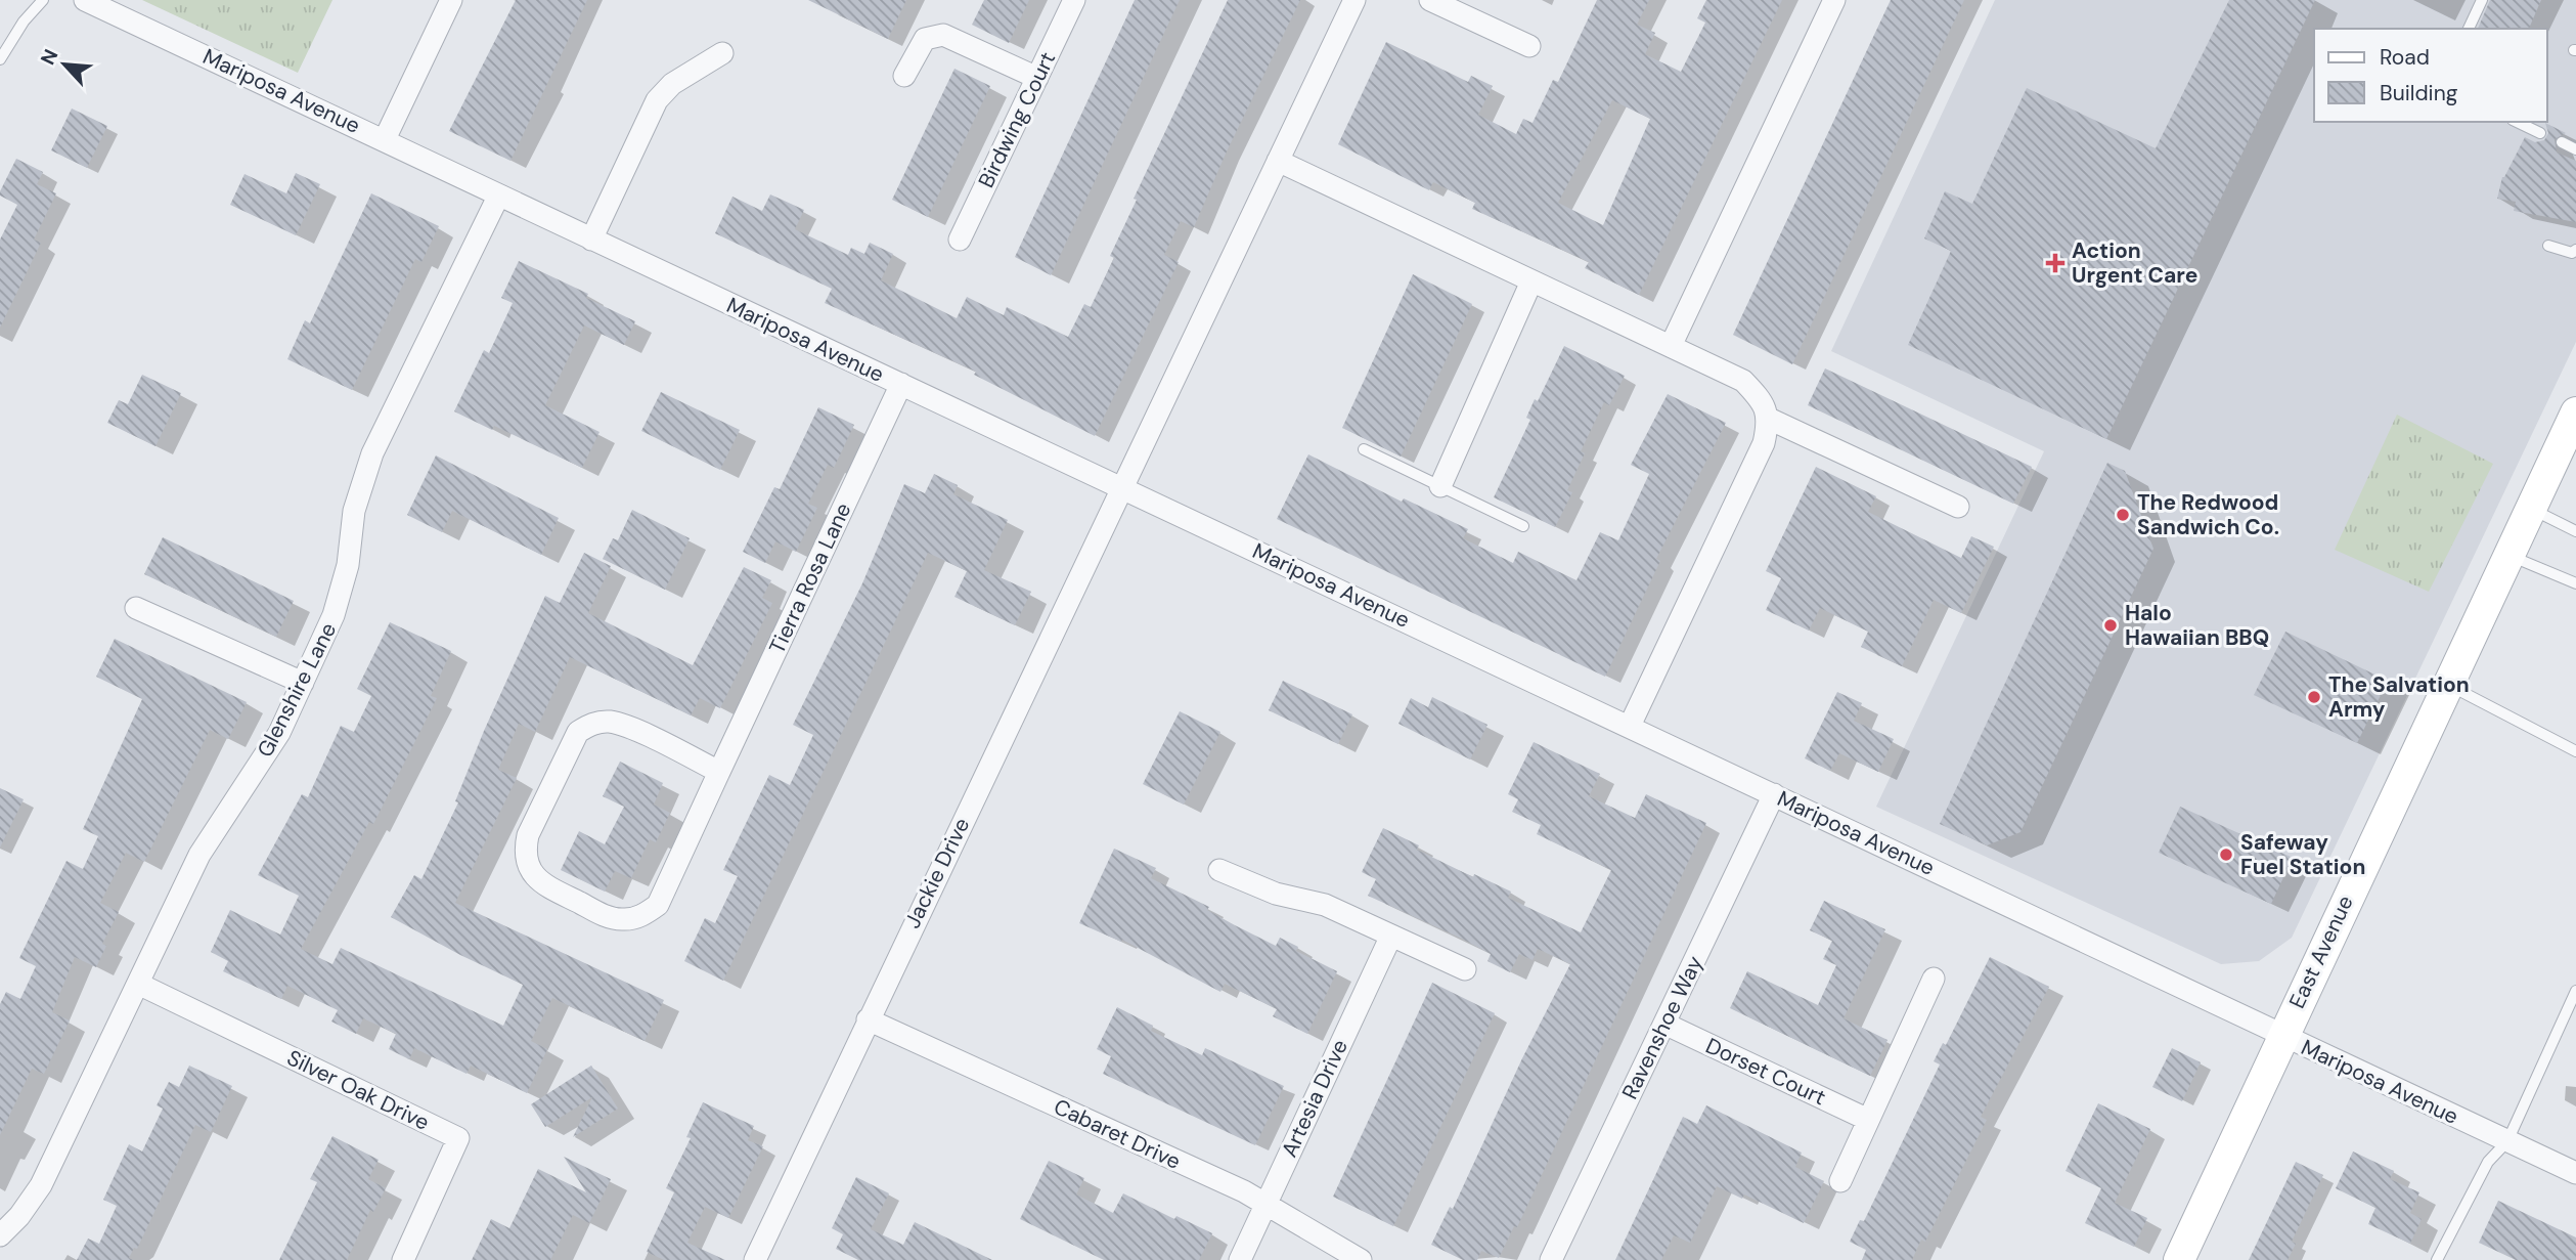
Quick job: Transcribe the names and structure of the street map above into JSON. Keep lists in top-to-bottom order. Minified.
{"streets":{"main road":["East Avenue"],"street":["Mariposa Avenue","Birdwing Court","Tierra Rosa Lane","Glenshire Lane","Jackie Drive","Ravenshoe Way","Dorset Court","Silver Oak Drive","Artesia Drive","Cabaret Drive"]},"crossings":[["Mariposa Avenue","Tierra Rosa Lane"],["Mariposa Avenue","Glenshire Lane"],["Mariposa Avenue","Jackie Drive"],["Mariposa Avenue","East Avenue"],["Mariposa Avenue","Ravenshoe Way"],["Glenshire Lane","Silver Oak Drive"],["Jackie Drive","Cabaret Drive"],["Ravenshoe Way","Dorset Court"],["Artesia Drive","Cabaret Drive"]],"places":{"health":["Action Urgent Care"],"other":["The Redwood Sandwich Co.","Halo Hawaiian BBQ","The Salvation Army","Safeway Fuel Station"]},"legend":["Road","Building"],"north":"top left"}
